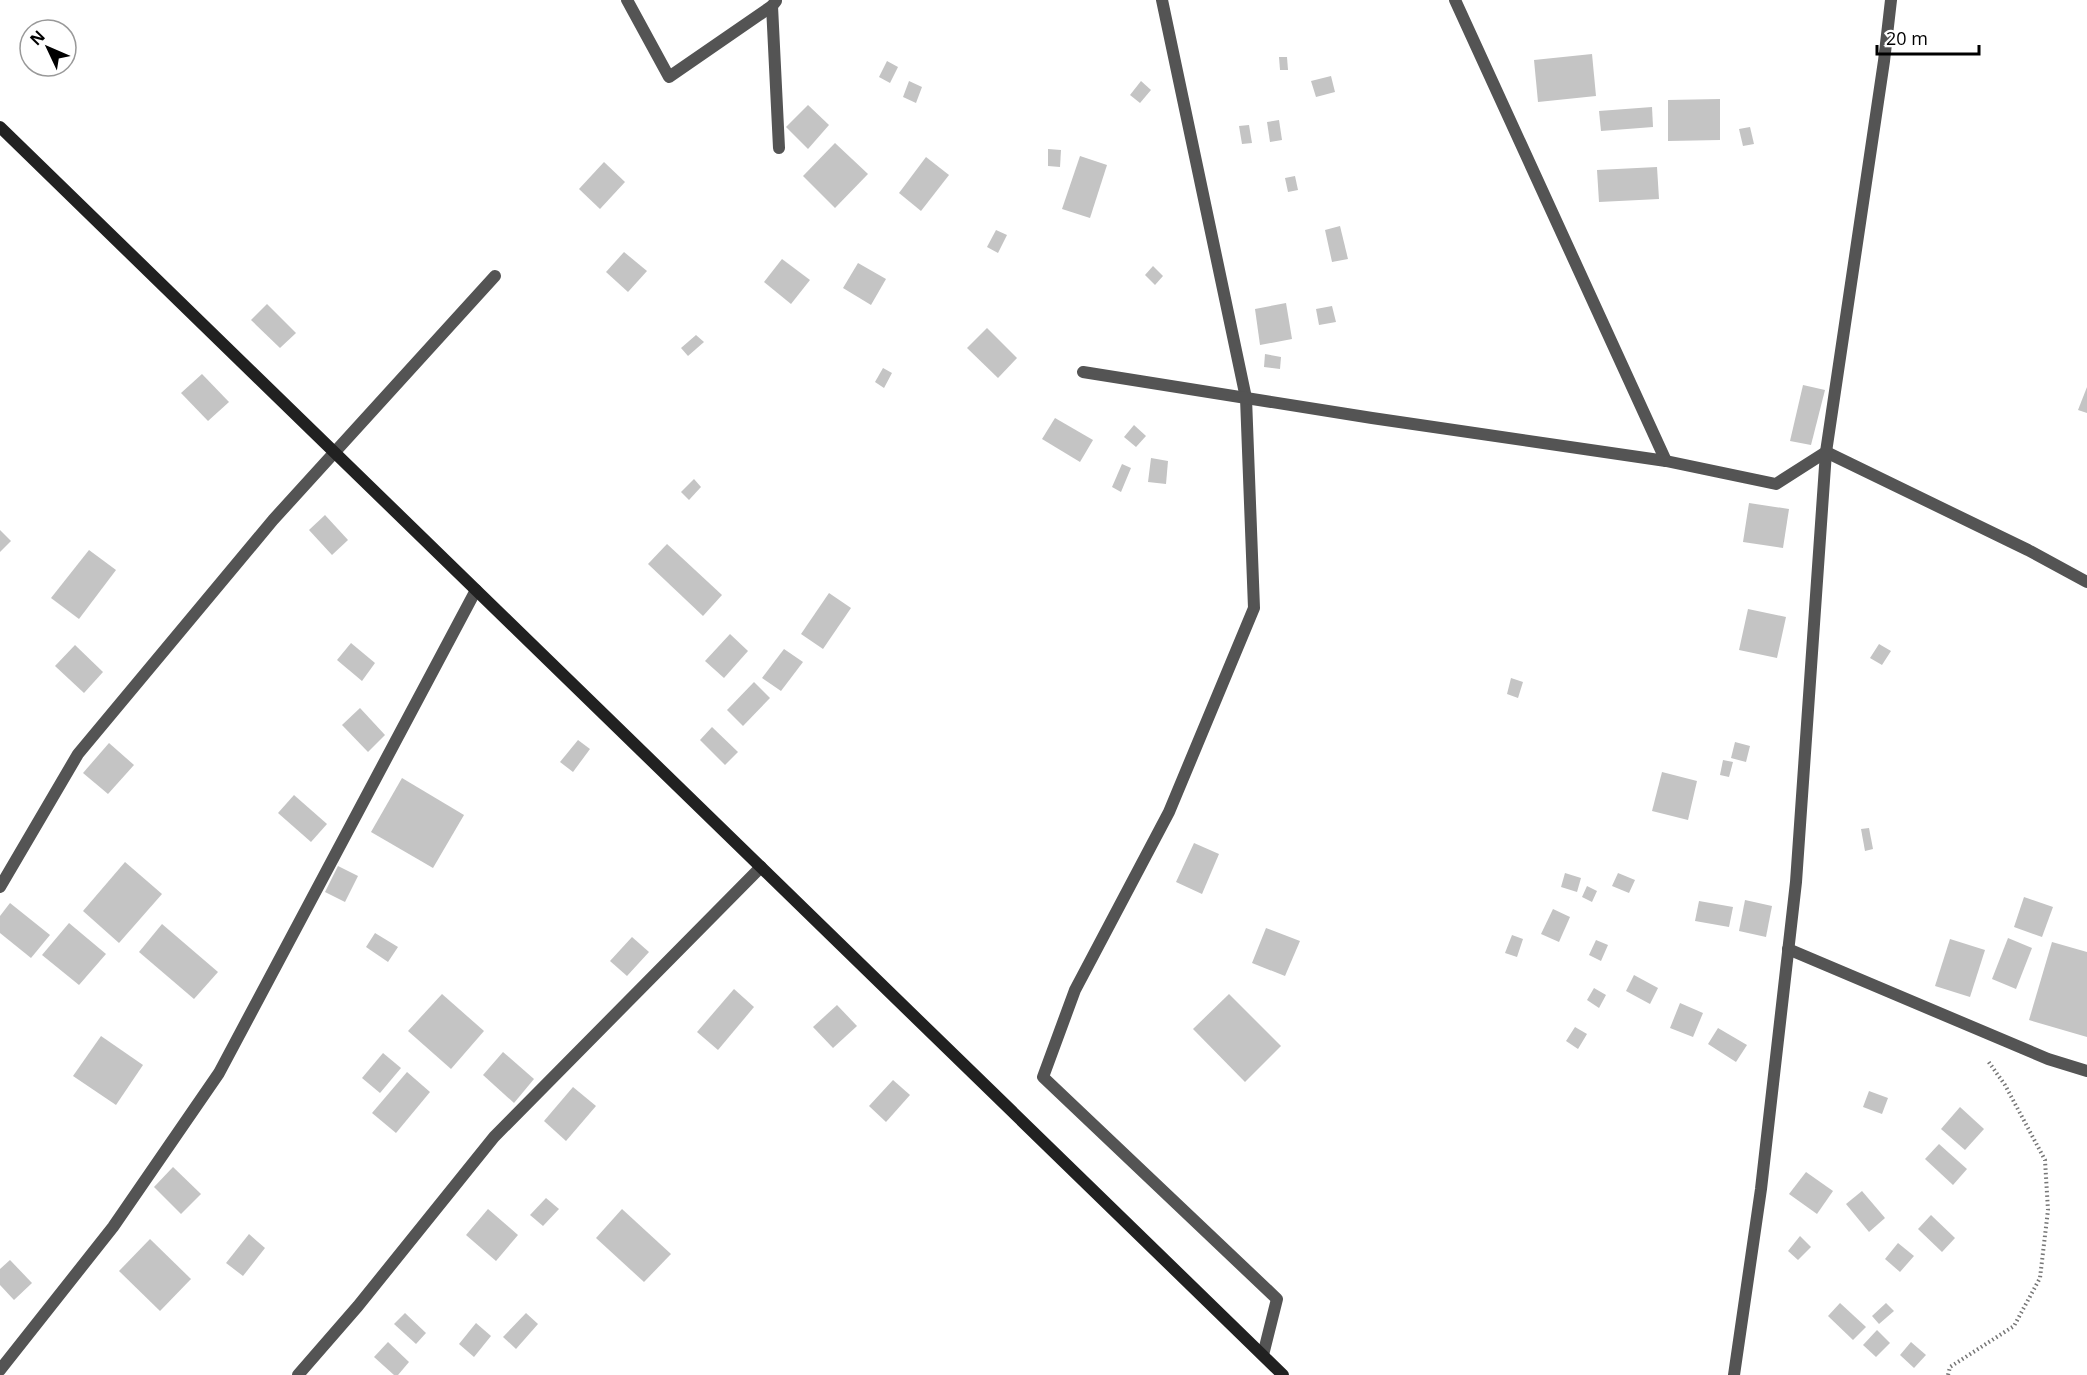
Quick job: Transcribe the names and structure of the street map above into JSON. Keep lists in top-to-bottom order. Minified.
{"scale_bar":"20 m","north":"top left"}
